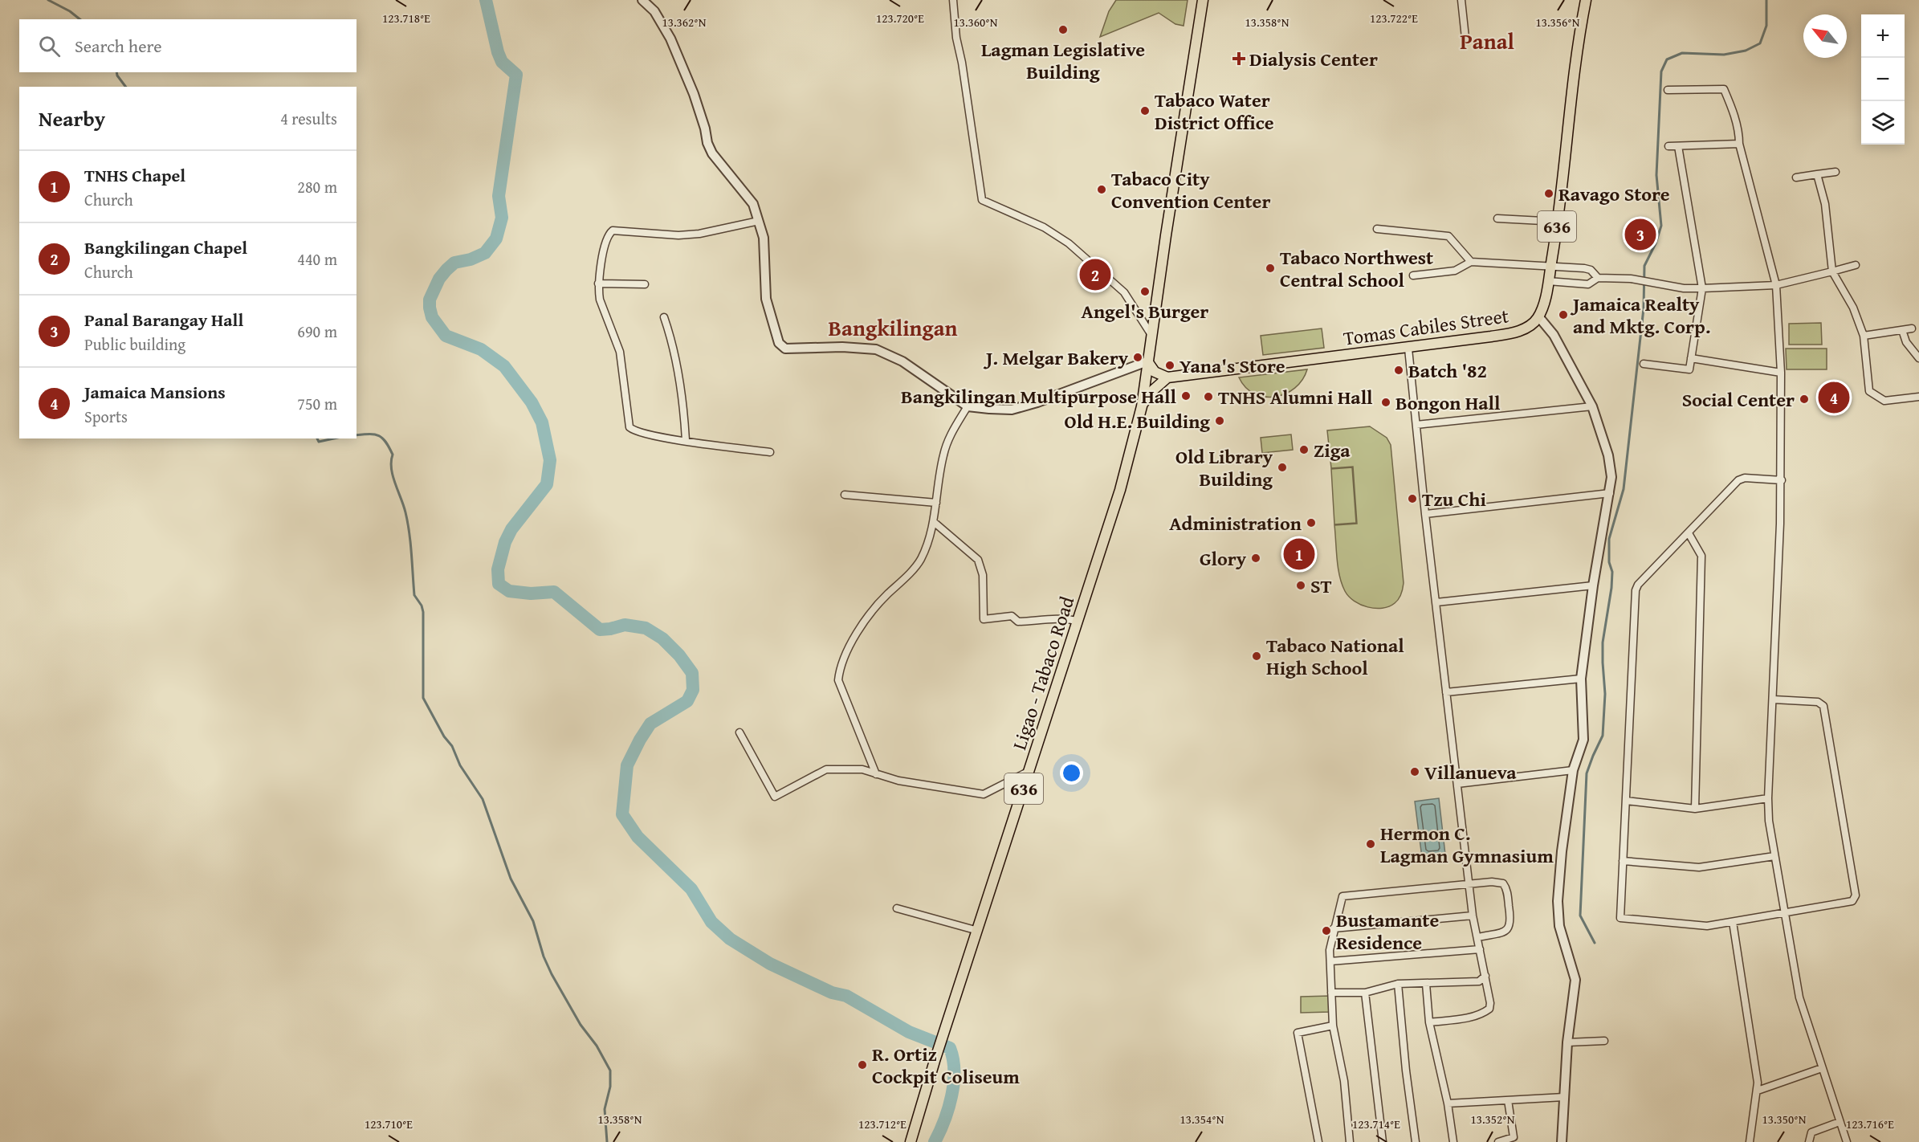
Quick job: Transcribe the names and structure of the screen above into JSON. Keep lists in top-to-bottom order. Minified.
{"streets":{"main road":["636","Tomas Cabiles Street","Ligao - Tabaco Road"]},"crossings":[["636","Tomas Cabiles Street"],["636","Ligao - Tabaco Road"],["Tomas Cabiles Street","Ligao - Tabaco Road"]],"districts":["Panal","Bangkilingan"],"places":{"other":["Lagman Legislative Building","Tabaco Water District Office","Tabaco City Convention Center","Ravago Store","Tabaco Northwest Central School","Angel's Burger","Jamaica Realty and Mktg. Corp.","J. Melgar Bakery","Yana's Store","Batch '82","Bangkilingan Multipurpose Hall","TNHS Alumni Hall","Social Center","Bongon Hall","Old H.E. Building","Ziga","Old Library Building","Tzu Chi","Administration","Glory","ST","Tabaco National High School","Villanueva","Hermon C. Lagman Gymnasium","Bustamante Residence","R. Ortiz Cockpit Coliseum"],"health":["Dialysis Center"]},"north":"top left","page":{"map_buttons":["+","−"],"search":"Search here","heading":["Nearby","4 results"],"list":[{"mark":"1","name":"TNHS Chapel","note":"Church","value":"280 m"},{"mark":"2","name":"Bangkilingan Chapel","note":"Church","value":"440 m"},{"mark":"3","name":"Panal Barangay Hall","note":"Public building","value":"690 m"},{"mark":"4","name":"Jamaica Mansions","note":"Sports","value":"750 m"}],"pins":["3","2","4","1"]},"coordinates":["123.718°E","123.722°E","123.720°E","13.362°N","13.360°N","13.356°N","13.358°N","13.354°N","13.352°N","13.350°N","123.710°E","123.712°E","123.714°E","123.716°E"]}
